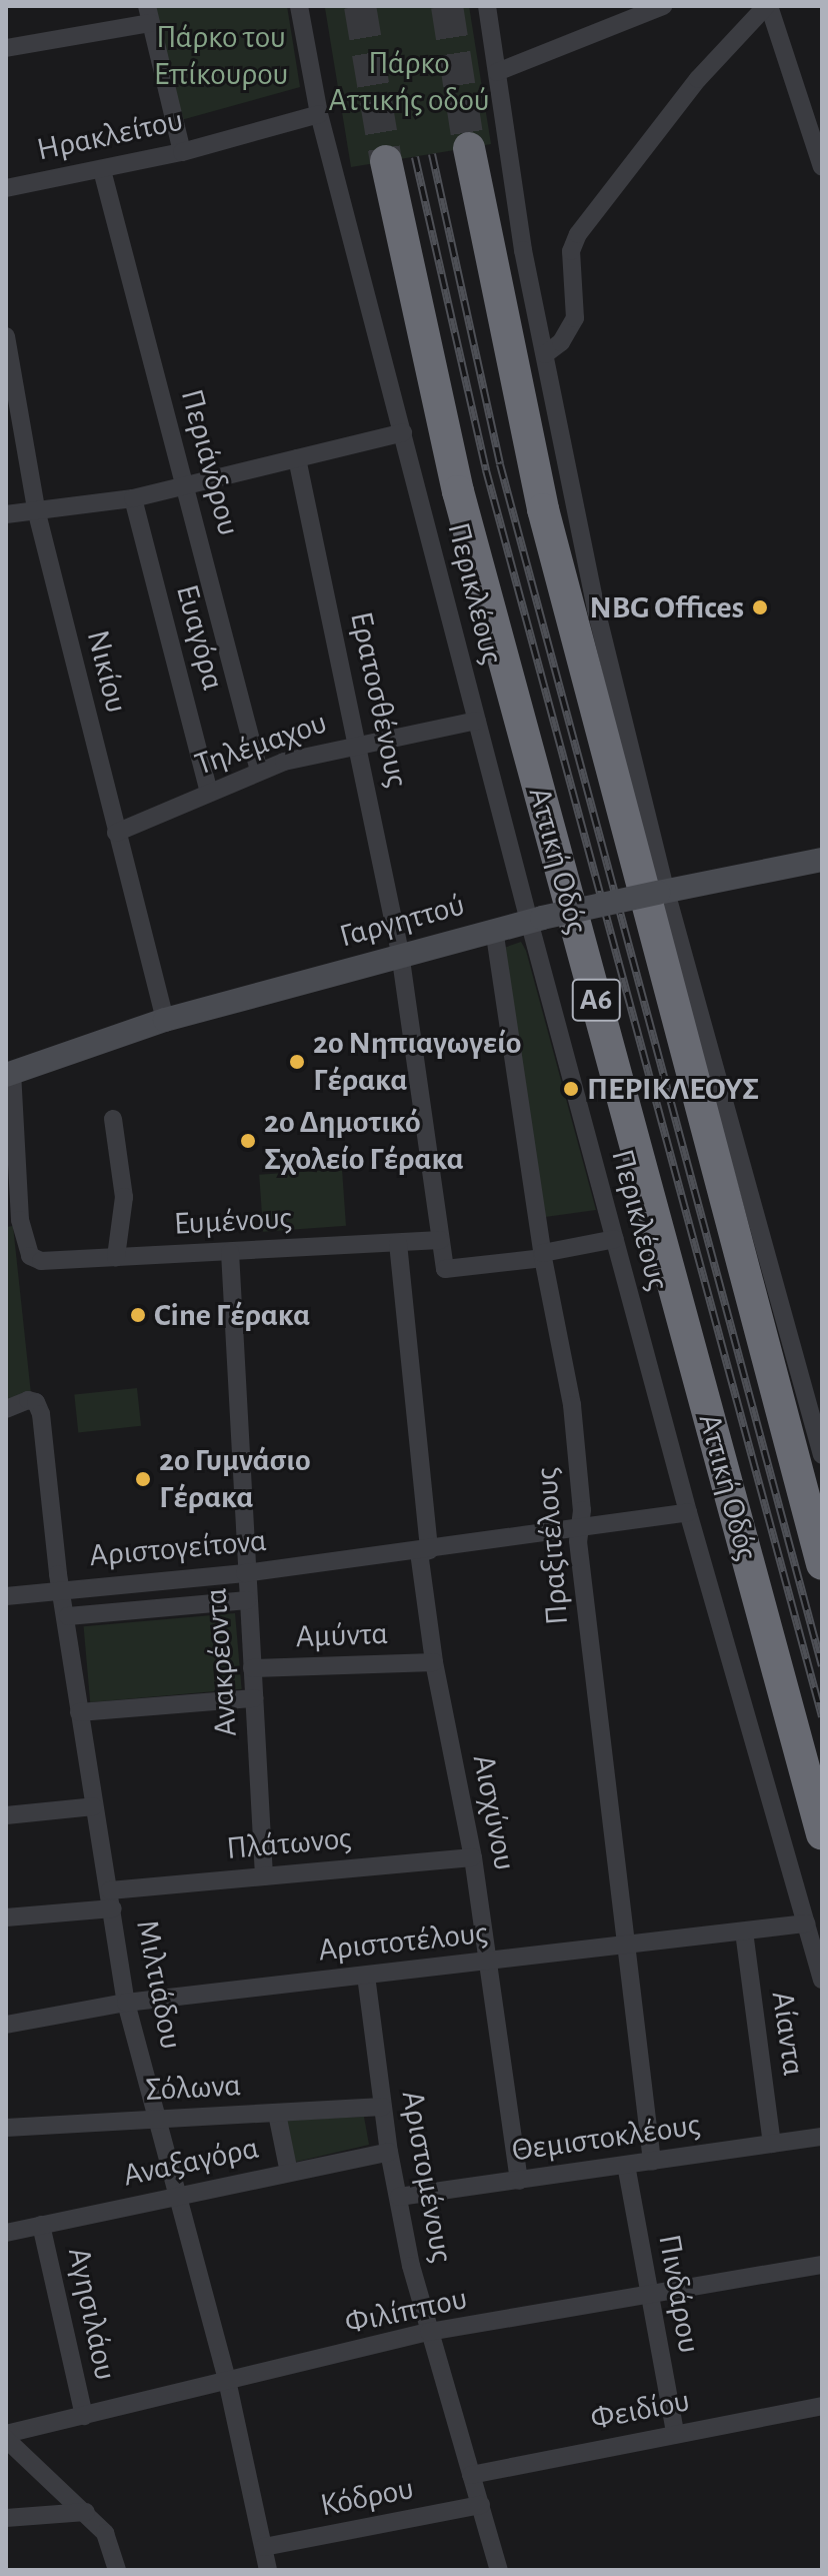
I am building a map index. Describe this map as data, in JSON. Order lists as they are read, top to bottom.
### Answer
{
  "streets": {
    "highway": ["Αττική Οδός", "Α6"],
    "street": [
      "Ηρακλείτου",
      "Περιάνδρου",
      "Περικλέους",
      "Ευαγόρα",
      "Νικίου",
      "Ερατοσθένους",
      "Τηλέμαχου",
      "Γαργηττού",
      "Ευμένους",
      "Πραξιτέλους",
      "Αριστογείτονα",
      "Αμύντα",
      "Ανακρέοντα",
      "Αισχύνου",
      "Πλάτωνος",
      "Αριστοτέλους",
      "Μιλτιάδου",
      "Αίαντα",
      "Σόλωνα",
      "Θεμιστοκλέους",
      "Αναξαγόρα",
      "Αριστομένους",
      "Πινδάρου",
      "Φιλίππου",
      "Αγησιλάου",
      "Φειδίου",
      "Κόδρου"
    ]
  },
  "crossings": [
    ["Ηρακλείτου", "Περιάνδρου"],
    ["Ηρακλείτου", "Περικλέους"],
    ["Περιάνδρου", "Τηλέμαχου"],
    ["Περικλέους", "Τηλέμαχου"],
    ["Περικλέους", "Γαργηττού"],
    ["Περικλέους", "Αριστογείτονα"],
    ["Περικλέους", "Αριστοτέλους"],
    ["Ευαγόρα", "Τηλέμαχου"],
    ["Νικίου", "Τηλέμαχου"],
    ["Νικίου", "Γαργηττού"],
    ["Ερατοσθένους", "Τηλέμαχου"],
    ["Ερατοσθένους", "Γαργηττού"],
    ["Ερατοσθένους", "Ευμένους"],
    ["Ερατοσθένους", "Πραξιτέλους"],
    ["Γαργηττού", "Ευμένους"],
    ["Γαργηττού", "Πραξιτέλους"],
    ["Ευμένους", "Ανακρέοντα"],
    ["Ευμένους", "Αισχύνου"],
    ["Πραξιτέλους", "Αριστογείτονα"],
    ["Πραξιτέλους", "Αριστοτέλους"],
    ["Πραξιτέλους", "Θεμιστοκλέους"],
    ["Αριστογείτονα", "Ανακρέοντα"],
    ["Αριστογείτονα", "Αισχύνου"],
    ["Αριστογείτονα", "Μιλτιάδου"],
    ["Αμύντα", "Ανακρέοντα"],
    ["Αμύντα", "Αισχύνου"],
    ["Ανακρέοντα", "Πλάτωνος"],
    ["Αισχύνου", "Πλάτωνος"],
    ["Αισχύνου", "Αριστοτέλους"],
    ["Αισχύνου", "Θεμιστοκλέους"],
    ["Πλάτωνος", "Μιλτιάδου"],
    ["Αριστοτέλους", "Μιλτιάδου"],
    ["Αριστοτέλους", "Αίαντα"],
    ["Αριστοτέλους", "Αριστομένους"],
    ["Μιλτιάδου", "Σόλωνα"],
    ["Μιλτιάδου", "Αναξαγόρα"],
    ["Μιλτιάδου", "Φιλίππου"],
    ["Μιλτιάδου", "Κόδρου"],
    ["Αίαντα", "Θεμιστοκλέους"],
    ["Σόλωνα", "Αριστομένους"],
    ["Θεμιστοκλέους", "Αριστομένους"],
    ["Θεμιστοκλέους", "Πινδάρου"],
    ["Αναξαγόρα", "Αριστομένους"],
    ["Αναξαγόρα", "Αγησιλάου"],
    ["Αριστομένους", "Φιλίππου"],
    ["Αριστομένους", "Φειδίου"],
    ["Αριστομένους", "Κόδρου"],
    ["Πινδάρου", "Φιλίππου"],
    ["Πινδάρου", "Φειδίου"],
    ["Φιλίππου", "Αγησιλάου"]
  ],
  "parks": ["Πάρκο του Επίκουρου", "Πάρκο Αττικής οδού"],
  "places": [
    "NBG Offices",
    "2ο Νηπιαγωγείο Γέρακα",
    "ΠΕΡΙΚΛΕΟΥΣ",
    "2ο Δημοτικό Σχολείο Γέρακα",
    "Cine Γέρακα",
    "2ο Γυμνάσιο Γέρακα"
  ]
}
